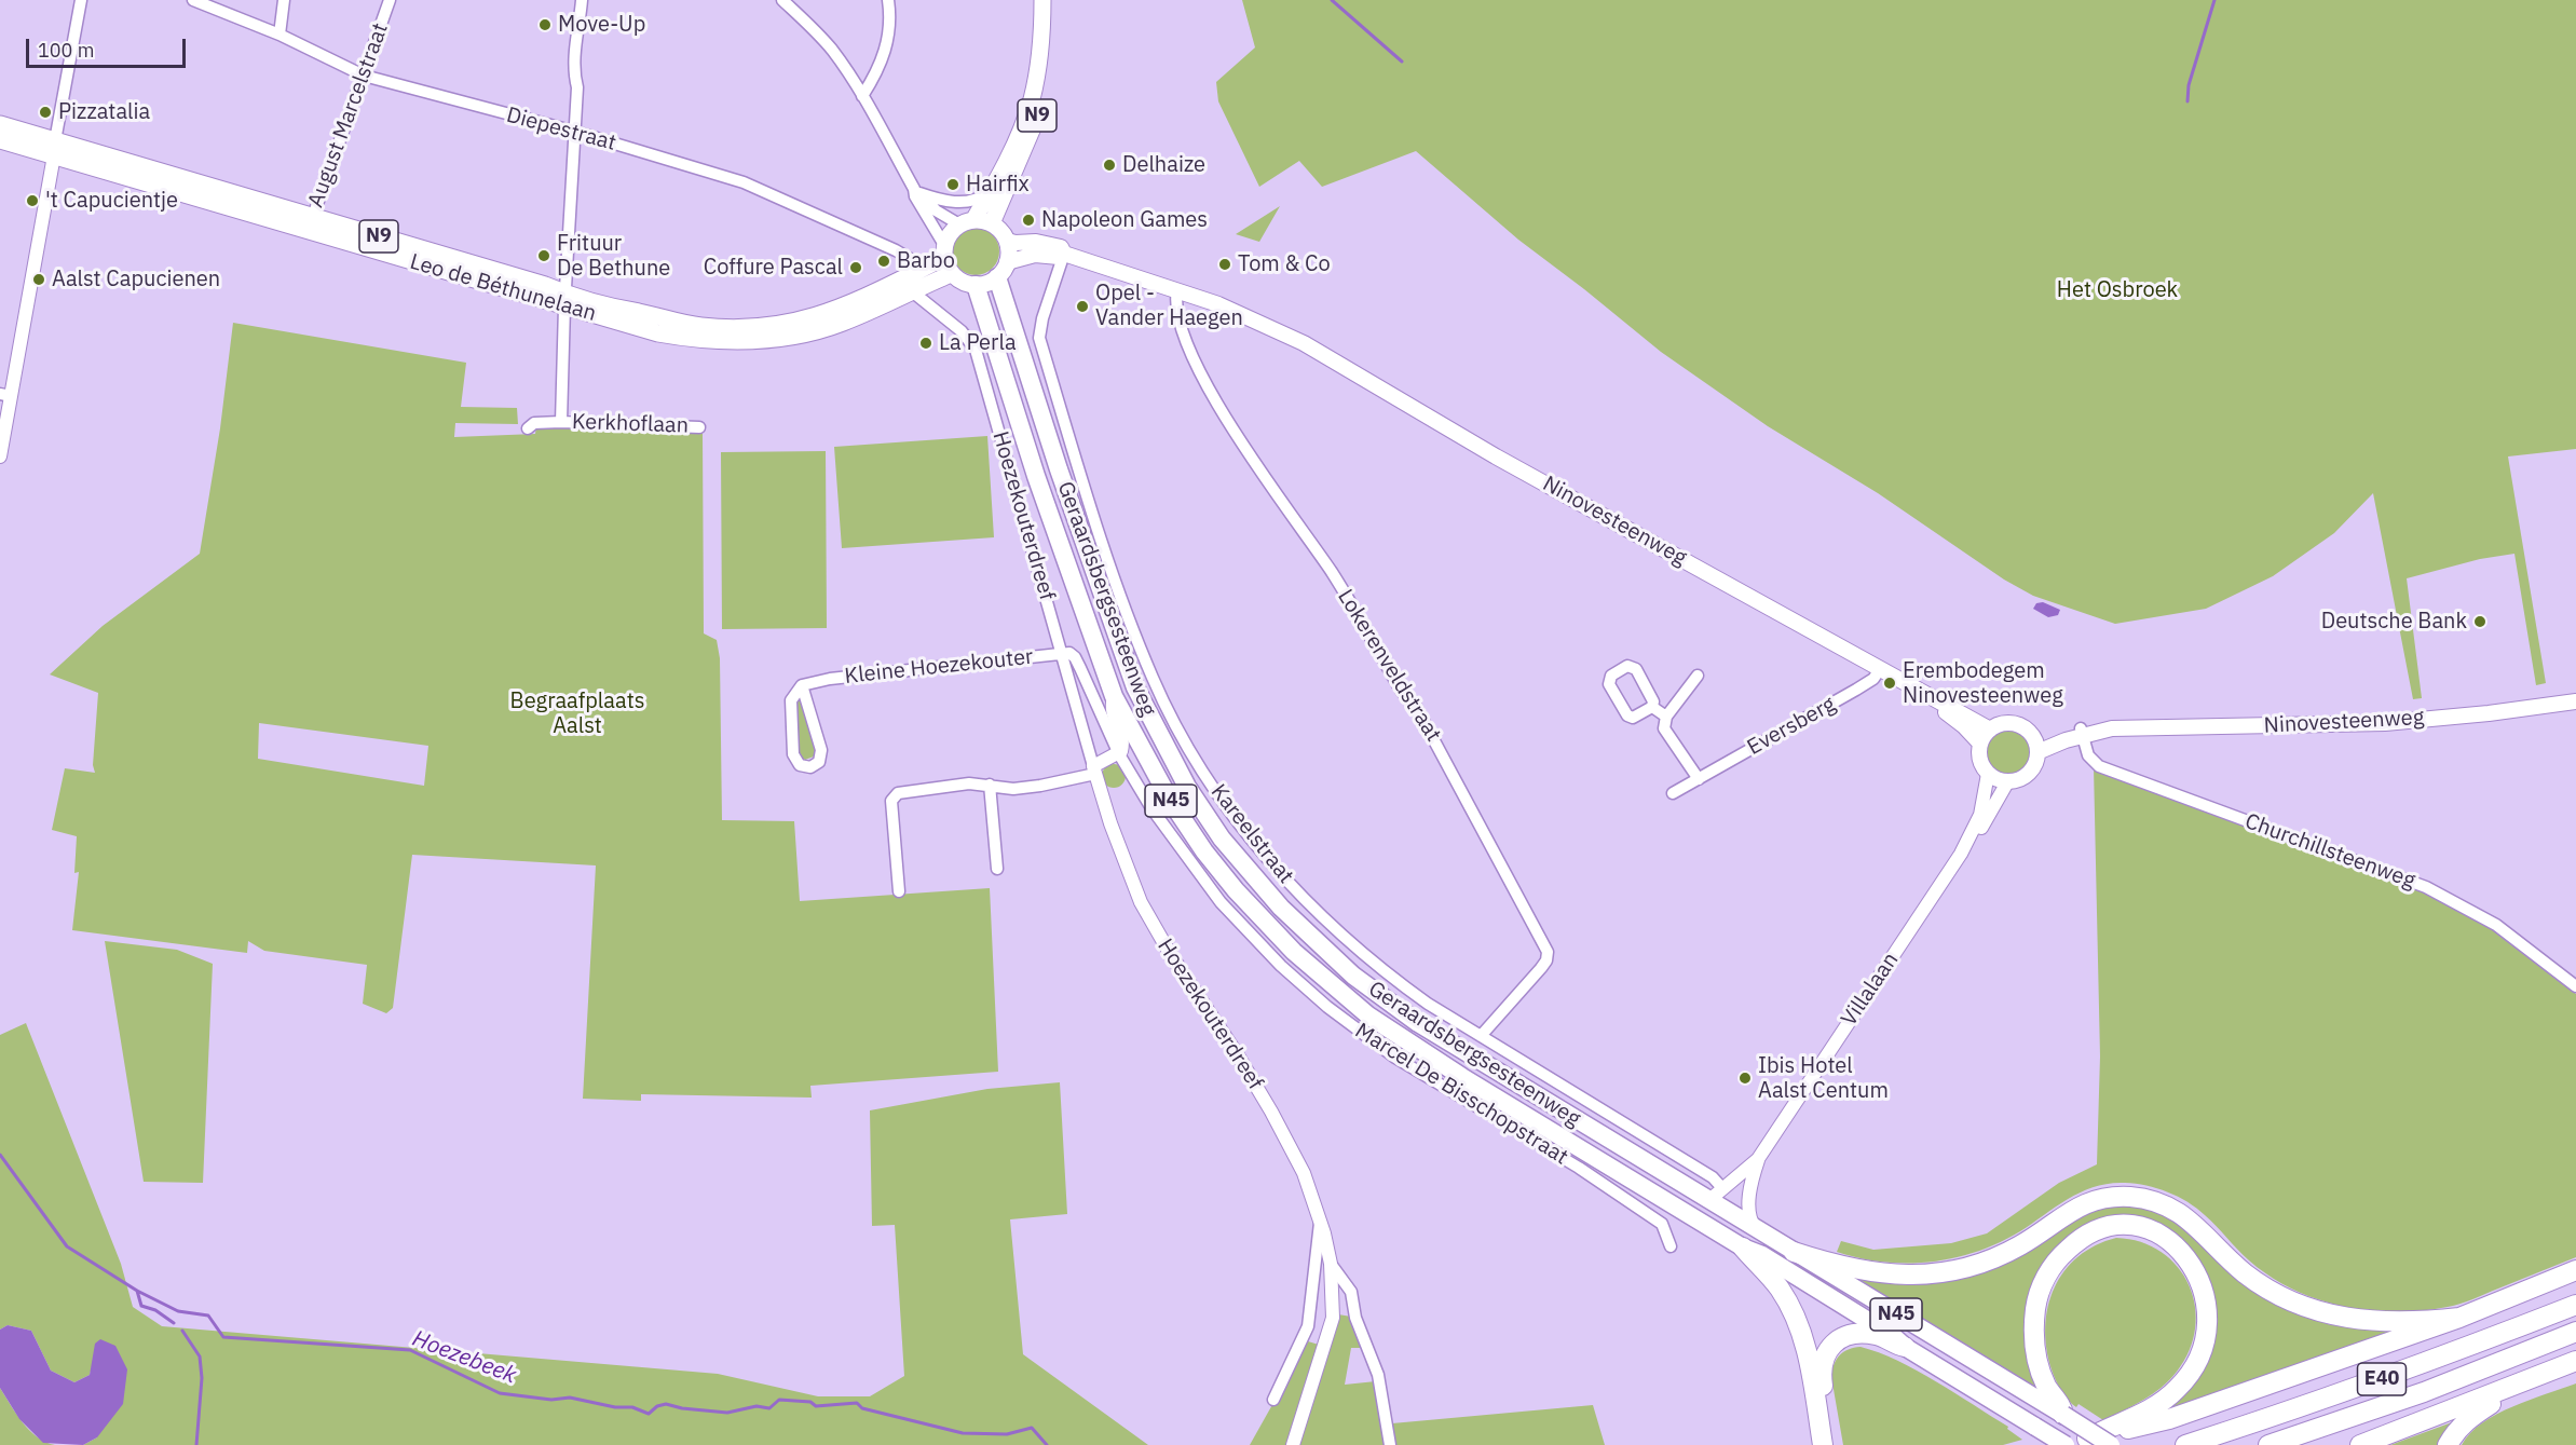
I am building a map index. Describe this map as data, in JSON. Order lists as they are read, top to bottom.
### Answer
{
  "streets": {
    "highway": ["Geraardsbergsesteenweg", "N45", "E40"],
    "main road": ["N9", "Leo de Béthunelaan", "Ninovesteenweg"],
    "street": [
      "August Marcelstraat",
      "Diepestraat",
      "Kerkhoflaan",
      "Hoezekouterdreef",
      "Lokerenveldstraat",
      "Kleine Hoezekouter",
      "Eversberg",
      "Kareelstraat",
      "Churchillsteenweg",
      "Villalaan",
      "Marcel De Bisschopstraat"
    ]
  },
  "crossings": [
    ["August Marcelstraat", "Diepestraat"],
    ["August Marcelstraat", "Leo de Béthunelaan"],
    ["N9", "Leo de Béthunelaan"],
    ["N9", "Ninovesteenweg"],
    ["N9", "Geraardsbergsesteenweg"],
    ["Diepestraat", "Leo de Béthunelaan"],
    ["Diepestraat", "Kerkhoflaan"],
    ["Leo de Béthunelaan", "Kerkhoflaan"],
    ["Leo de Béthunelaan", "Hoezekouterdreef"],
    ["Leo de Béthunelaan", "Ninovesteenweg"],
    ["Leo de Béthunelaan", "Geraardsbergsesteenweg"],
    ["Hoezekouterdreef", "Kleine Hoezekouter"],
    ["Hoezekouterdreef", "Marcel De Bisschopstraat"],
    ["Ninovesteenweg", "Geraardsbergsesteenweg"],
    ["Ninovesteenweg", "Lokerenveldstraat"],
    ["Ninovesteenweg", "Eversberg"],
    ["Ninovesteenweg", "Kareelstraat"],
    ["Ninovesteenweg", "Churchillsteenweg"],
    ["Ninovesteenweg", "Villalaan"],
    ["Geraardsbergsesteenweg", "Kareelstraat"],
    ["Geraardsbergsesteenweg", "Villalaan"],
    ["Lokerenveldstraat", "Kareelstraat"],
    ["Kareelstraat", "Villalaan"]
  ],
  "water": ["Hoezebeek"],
  "parks": ["Het Osbroek", "Begraafplaats Aalst"],
  "places": [
    "Move-Up",
    "Pizzatalia",
    "Delhaize",
    "Hairfix",
    "'t Capucientje",
    "Napoleon Games",
    "Frituur De Bethune",
    "Barbo",
    "Tom & Co",
    "Coffure Pascal",
    "Aalst Capucienen",
    "Opel - Vander Haegen",
    "La Perla",
    "Deutsche Bank",
    "Erembodegem Ninovesteenweg",
    "Ibis Hotel Aalst Centum"
  ],
  "scale_bar": "100 m"
}
